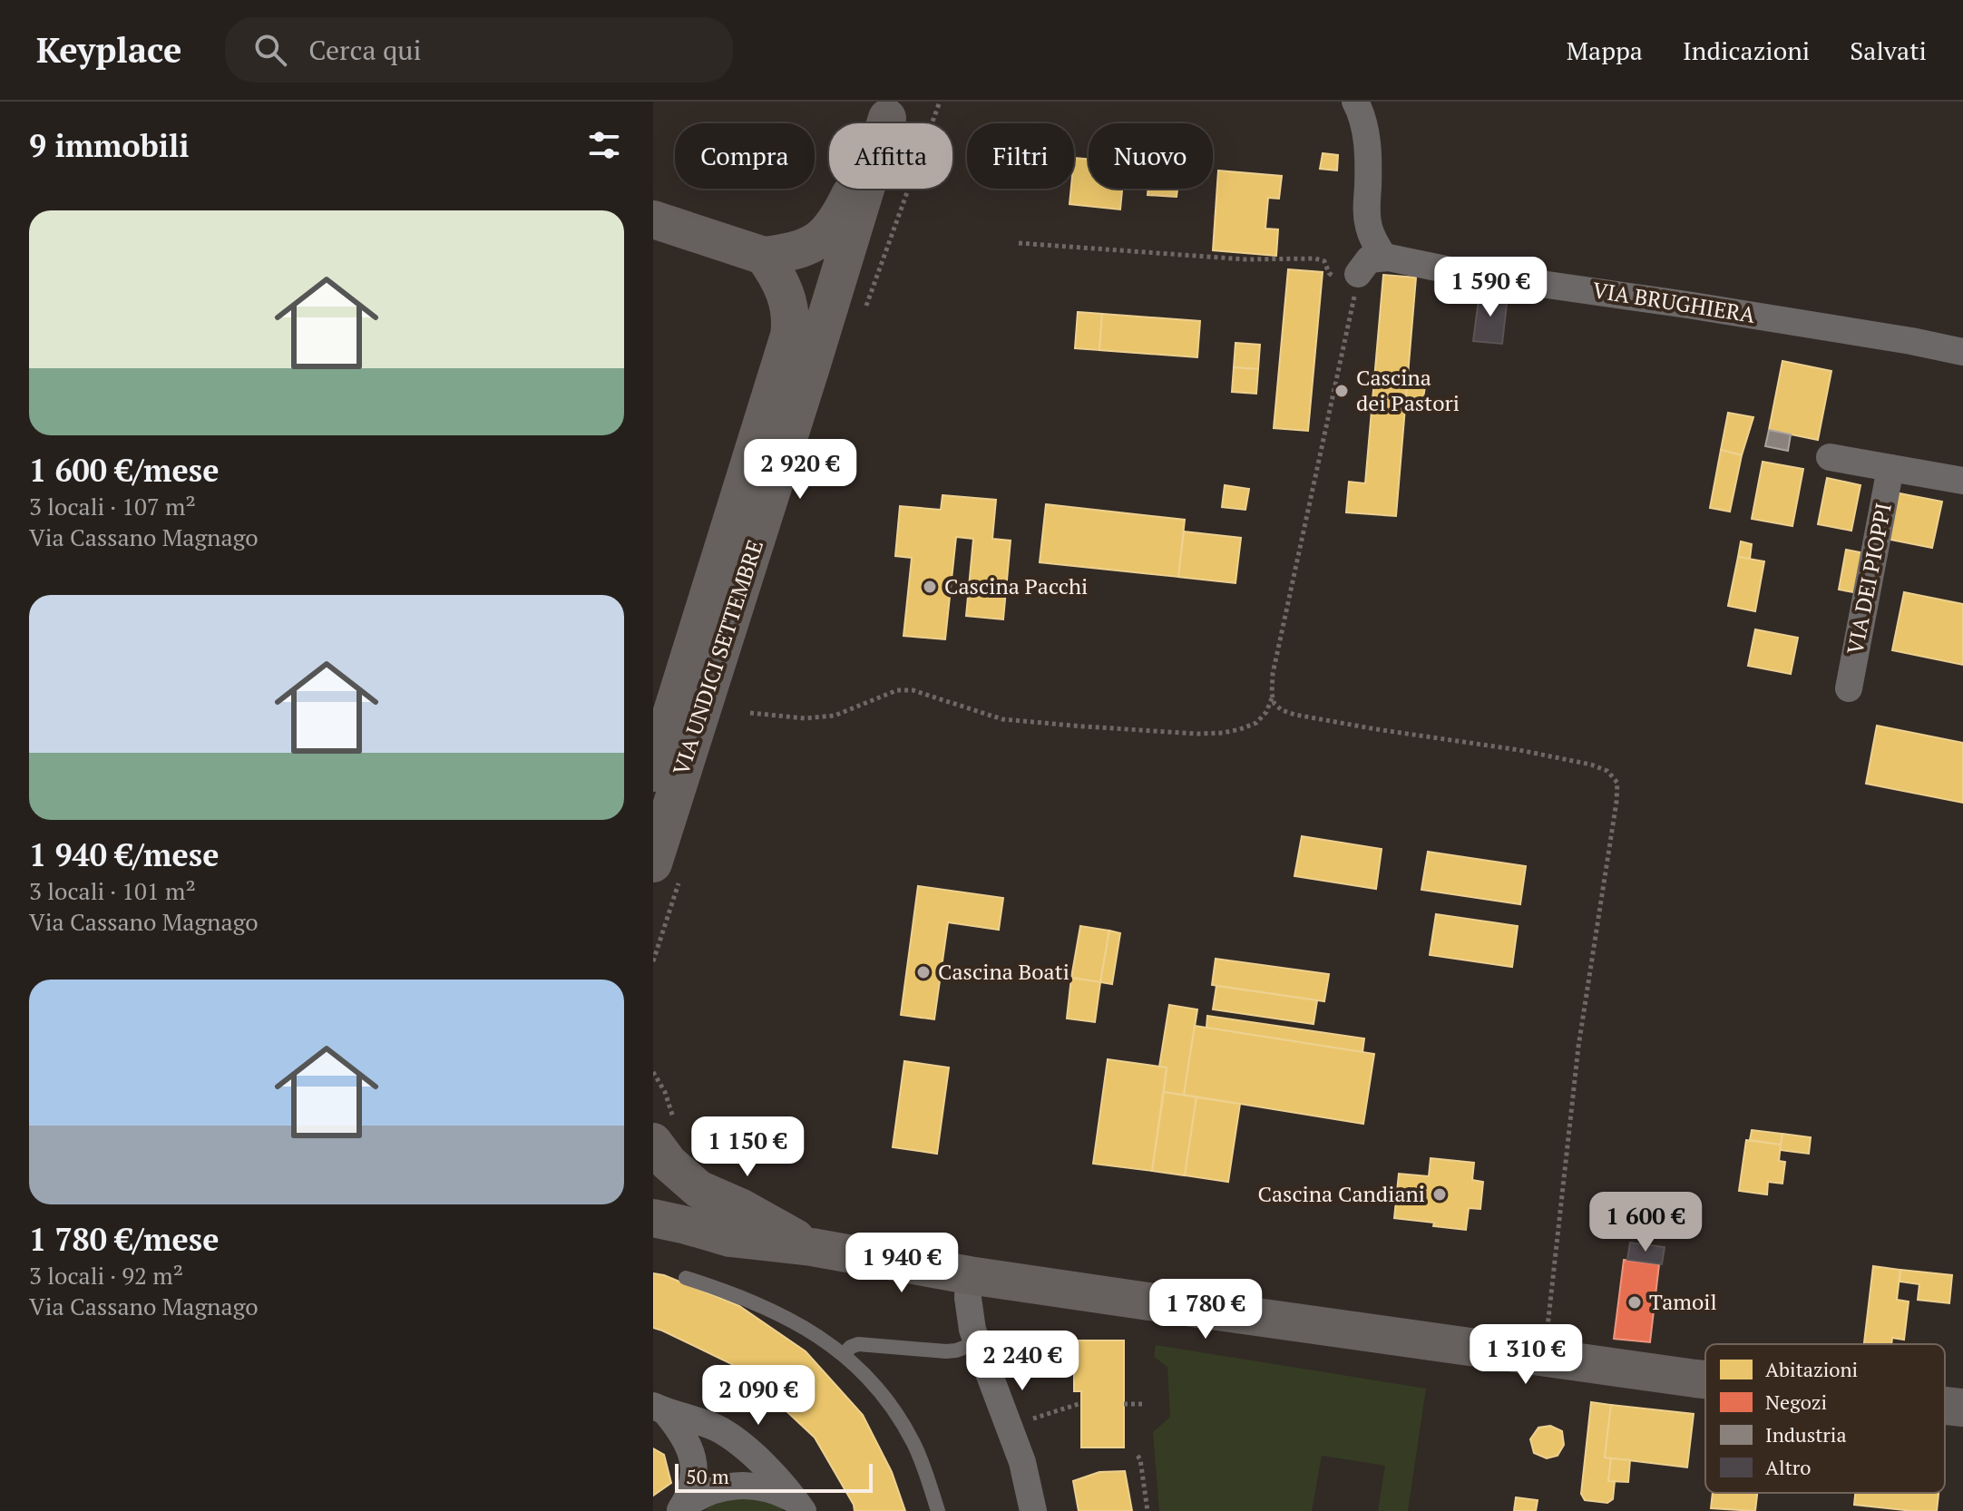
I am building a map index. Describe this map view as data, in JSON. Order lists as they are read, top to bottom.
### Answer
{
  "streets": {
    "street": ["VIA BRUGHIERA", "VIA DEI PIOPPI", "VIA UNDICI SETTEMBRE"]
  },
  "places": [
    "Cascina dei Pastori",
    "Cascina Pacchi",
    "Cascina Boati",
    "Cascina Candiani",
    "Tamoil"
  ],
  "legend": [
    "Abitazioni",
    "Negozi",
    "Industria",
    "Altro"
  ],
  "scale_bar": "50 m",
  "page": {
    "header": "Keyplace",
    "search": "Cerca qui",
    "nav": ["Mappa", "Indicazioni", "Salvati"],
    "heading": "9 immobili",
    "chip": [
      "Compra",
      "Affitta",
      "Filtri",
      "Nuovo"
    ],
    "list": [
      {
        "name": "1 600 €/mese",
        "note": "3 locali · 107 m² · Via Cassano Magnago"
      },
      {
        "name": "1 940 €/mese",
        "note": "3 locali · 101 m² · Via Cassano Magnago"
      },
      {
        "name": "1 780 €/mese",
        "note": "3 locali · 92 m² · Via Cassano Magnago"
      }
    ],
    "price": [
      "1 590 €",
      "2 920 €",
      "1 150 €",
      "1 600 €",
      "1 940 €",
      "1 780 €",
      "1 310 €",
      "2 240 €",
      "2 090 €"
    ],
    "scale": "50 m"
  }
}
